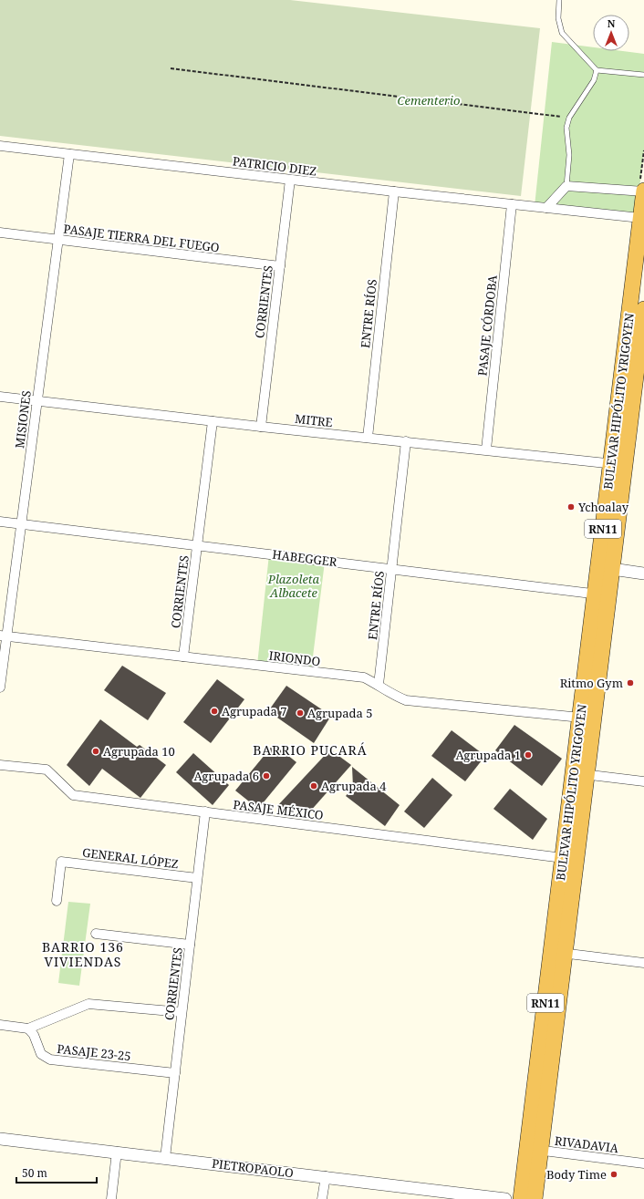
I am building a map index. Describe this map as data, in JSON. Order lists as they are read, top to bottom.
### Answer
{
  "streets": {
    "highway": ["BULEVAR HIPÓLITO YRIGOYEN", "RN11"],
    "street": [
      "PATRICIO DIEZ",
      "PASAJE TIERRA DEL FUEGO",
      "CORRIENTES",
      "ENTRE RÍOS",
      "PASAJE CÓRDOBA",
      "MISIONES",
      "MITRE",
      "HABEGGER",
      "IRIONDO",
      "PASAJE MÉXICO",
      "GENERAL LÓPEZ",
      "PASAJE 23-25",
      "RIVADAVIA",
      "PIETROPAOLO"
    ]
  },
  "crossings": [
    ["PATRICIO DIEZ", "CORRIENTES"],
    ["PATRICIO DIEZ", "ENTRE RÍOS"],
    ["PATRICIO DIEZ", "PASAJE CÓRDOBA"],
    ["PATRICIO DIEZ", "BULEVAR HIPÓLITO YRIGOYEN"],
    ["PATRICIO DIEZ", "MISIONES"],
    ["PASAJE TIERRA DEL FUEGO", "CORRIENTES"],
    ["PASAJE TIERRA DEL FUEGO", "MISIONES"],
    ["CORRIENTES", "MITRE"],
    ["CORRIENTES", "HABEGGER"],
    ["CORRIENTES", "IRIONDO"],
    ["CORRIENTES", "PASAJE MÉXICO"],
    ["CORRIENTES", "GENERAL LÓPEZ"],
    ["CORRIENTES", "PASAJE 23-25"],
    ["CORRIENTES", "PIETROPAOLO"],
    ["ENTRE RÍOS", "MITRE"],
    ["ENTRE RÍOS", "HABEGGER"],
    ["ENTRE RÍOS", "IRIONDO"],
    ["PASAJE CÓRDOBA", "MITRE"],
    ["BULEVAR HIPÓLITO YRIGOYEN", "MITRE"],
    ["BULEVAR HIPÓLITO YRIGOYEN", "HABEGGER"],
    ["BULEVAR HIPÓLITO YRIGOYEN", "IRIONDO"],
    ["BULEVAR HIPÓLITO YRIGOYEN", "PASAJE MÉXICO"],
    ["BULEVAR HIPÓLITO YRIGOYEN", "RIVADAVIA"],
    ["MISIONES", "MITRE"],
    ["MISIONES", "HABEGGER"],
    ["MISIONES", "IRIONDO"]
  ],
  "districts": ["BARRIO PUCARÁ", "BARRIO 136 VIVIENDAS"],
  "parks": ["Cementerio", "Plazoleta Albacete"],
  "places": [
    "Ychoalay",
    "Ritmo Gym",
    "Agrupada 7",
    "Agrupada 5",
    "Agrupada 10",
    "Agrupada 1",
    "Agrupada 6",
    "Agrupada 4",
    "Body Time"
  ],
  "scale_bar": "50 m",
  "north": "top"
}
